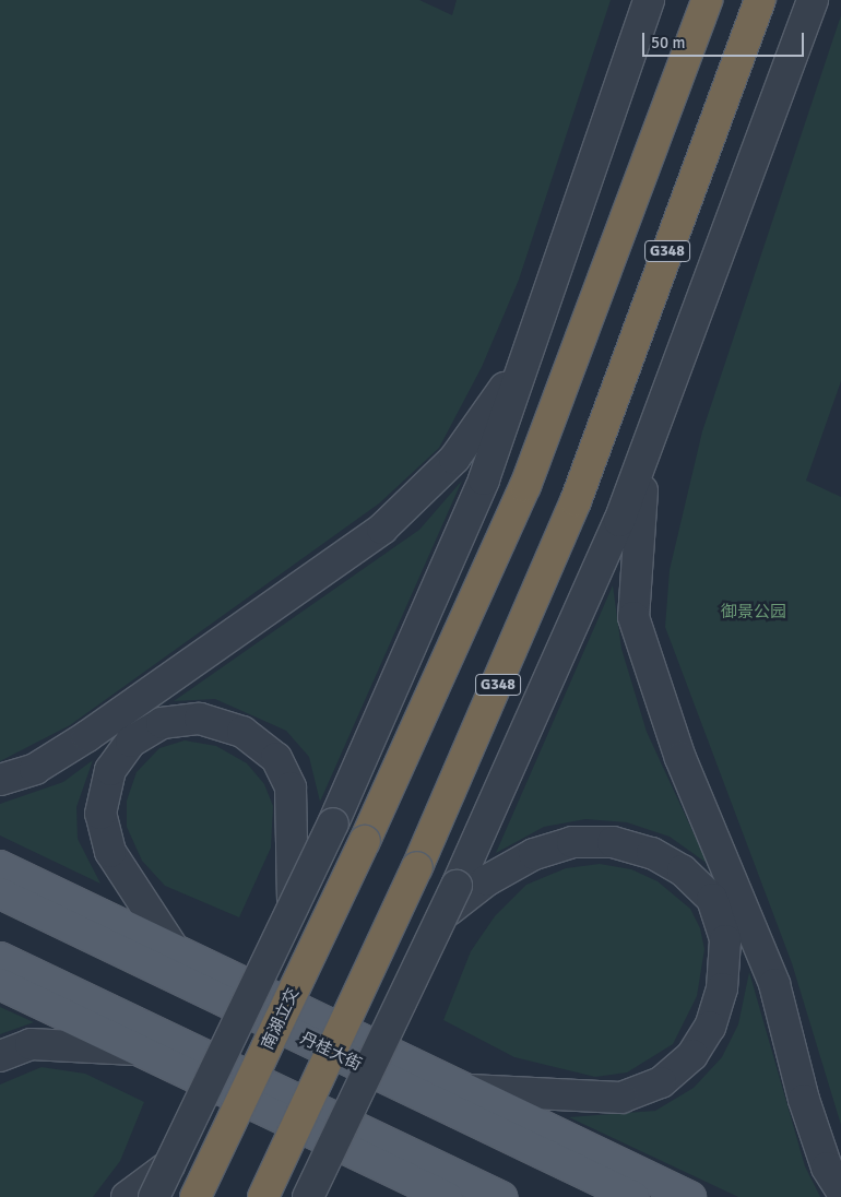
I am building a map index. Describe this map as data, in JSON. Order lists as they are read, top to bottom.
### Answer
{
  "streets": {
    "highway": ["G348", "南湖立交"],
    "main road": ["丹桂大街"]
  },
  "parks": ["御景公园"],
  "scale_bar": "50 m"
}
